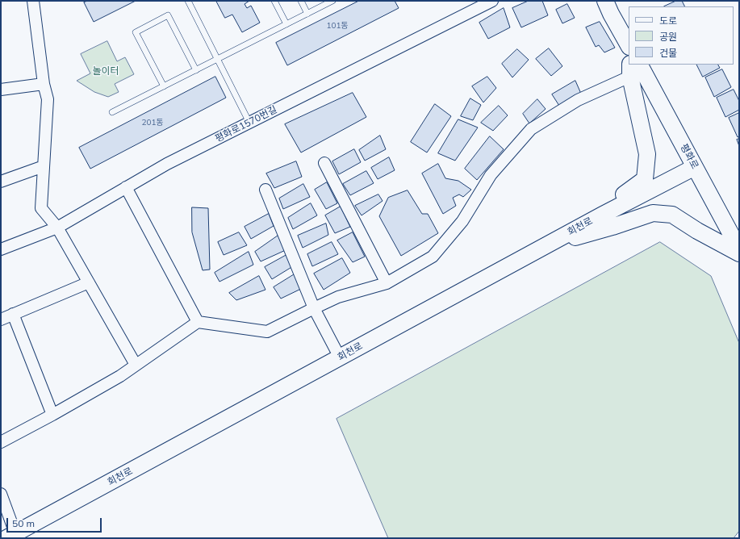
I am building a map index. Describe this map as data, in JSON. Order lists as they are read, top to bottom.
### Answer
{
  "streets": {
    "street": ["평화로1570번길", "평화로", "회천로"]
  },
  "crossings": [
    ["평화로", "회천로"]
  ],
  "parks": ["놀이터"],
  "house_numbers": ["101동", "201동"],
  "legend": ["도로", "공원", "건물"],
  "scale_bar": "50 m"
}
